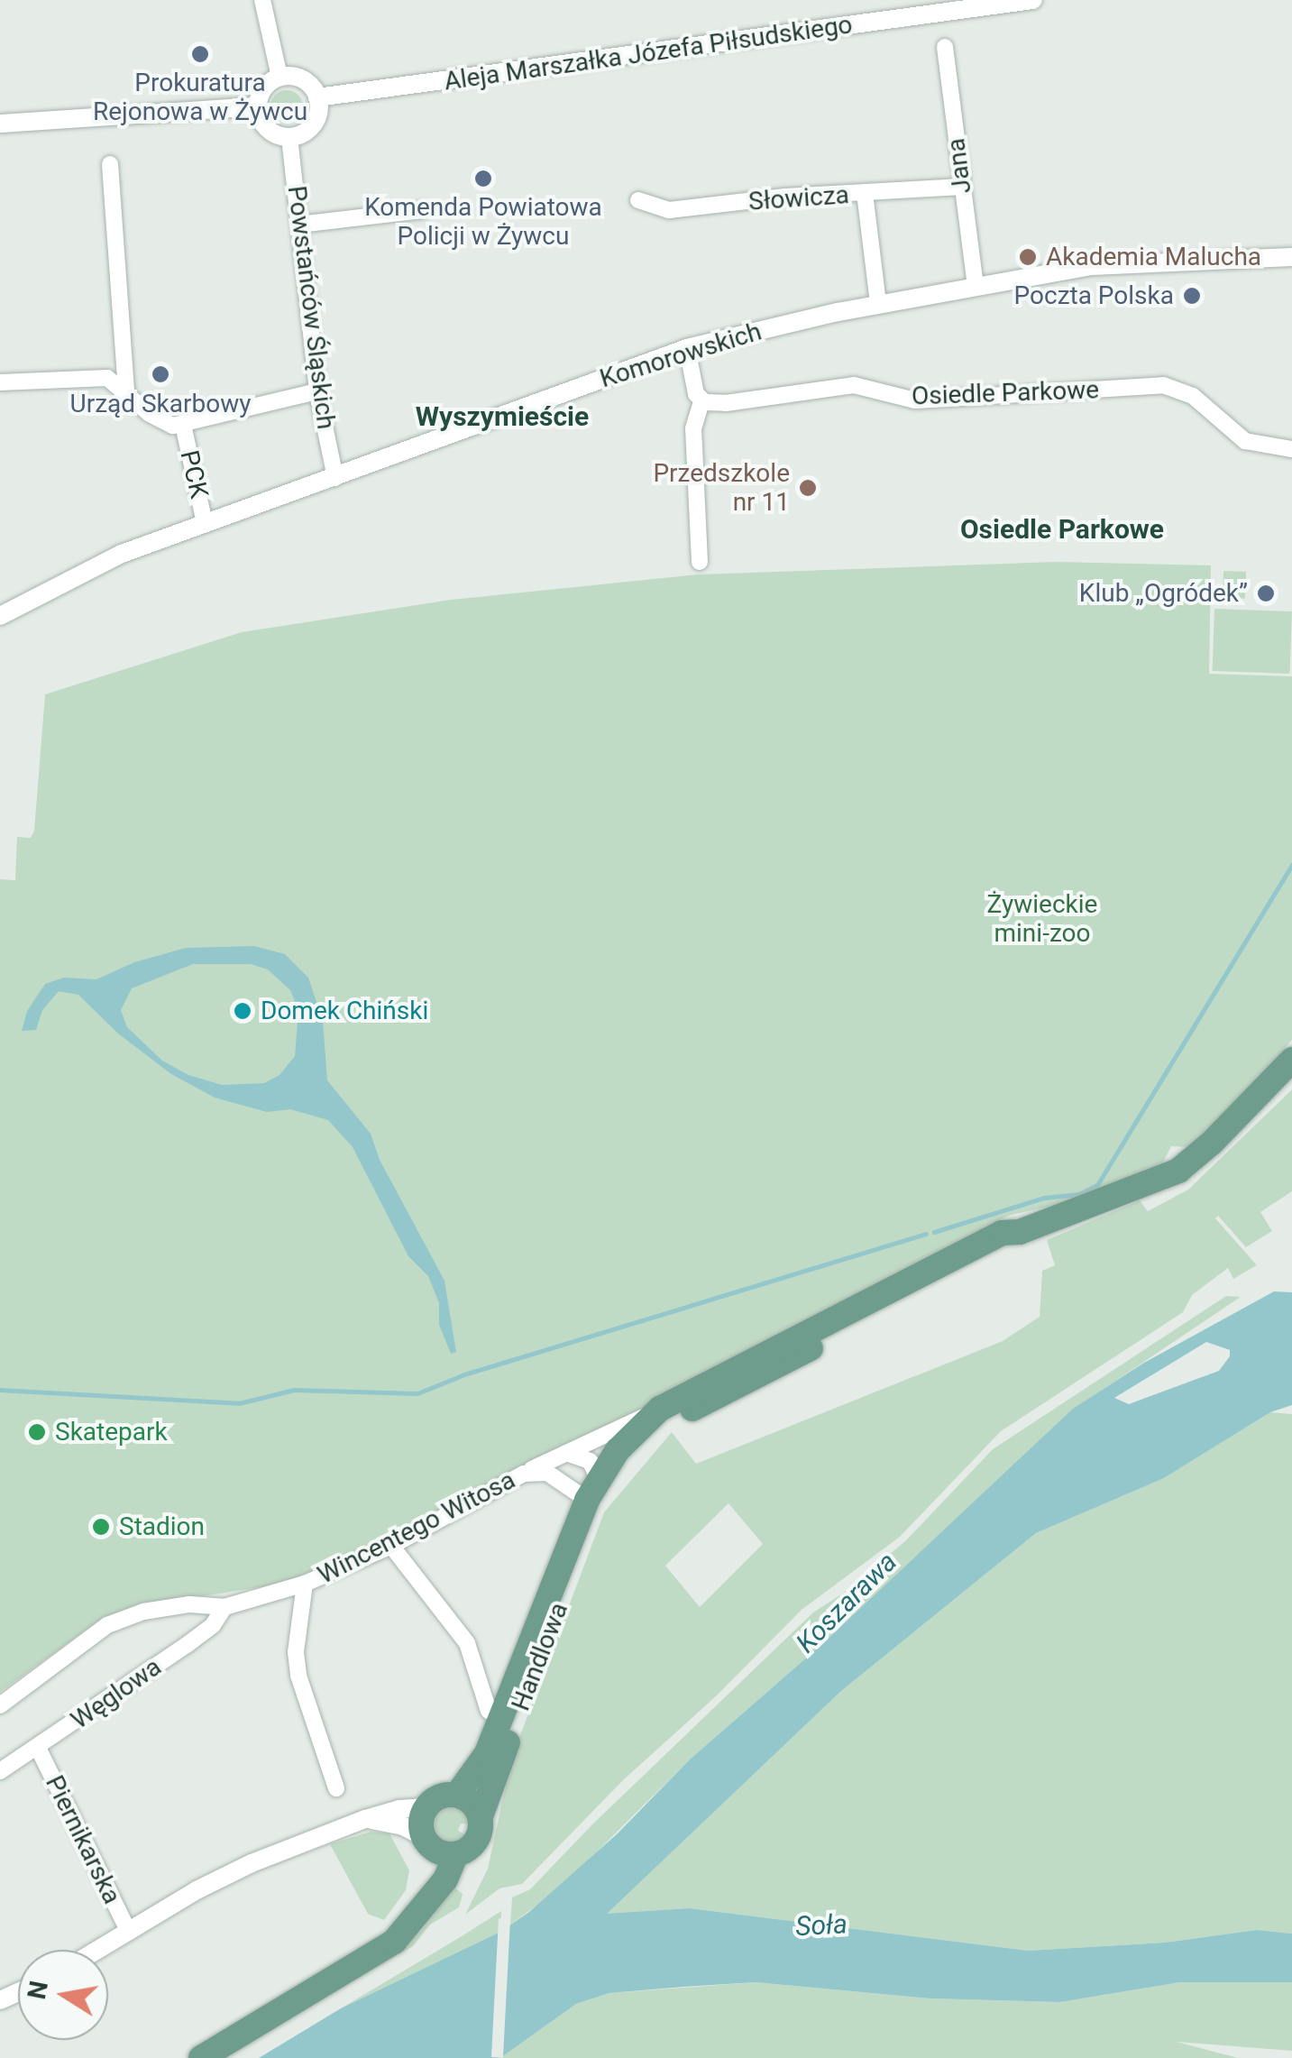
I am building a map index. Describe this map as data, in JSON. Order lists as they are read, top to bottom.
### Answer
{
  "streets": {
    "main road": ["Handlowa"],
    "street": [
      "Aleja Marszałka Józefa Piłsudskiego",
      "Jana",
      "Słowicza",
      "Powstańców Śląskich",
      "Komorowskich",
      "Osiedle Parkowe",
      "PCK",
      "Wincentego Witosa",
      "Węglowa",
      "Piernikarska"
    ]
  },
  "crossings": [
    ["Aleja Marszałka Józefa Piłsudskiego", "Powstańców Śląskich"],
    ["Jana", "Słowicza"],
    ["Jana", "Komorowskich"],
    ["Powstańców Śląskich", "Komorowskich"],
    ["Komorowskich", "PCK"],
    ["Wincentego Witosa", "Handlowa"],
    ["Wincentego Witosa", "Węglowa"],
    ["Węglowa", "Piernikarska"]
  ],
  "districts": ["Wyszymieście", "Osiedle Parkowe"],
  "water": ["Koszarawa", "Soła"],
  "parks": ["Żywieckie mini-zoo"],
  "places": [
    "Prokuratura Rejonowa w Żywcu",
    "Komenda Powiatowa Policji w Żywcu",
    "Akademia Malucha",
    "Poczta Polska",
    "Urząd Skarbowy",
    "Przedszkole nr 11",
    "Klub „Ogródek”",
    "Domek Chiński",
    "Skatepark",
    "Stadion"
  ],
  "north": "left"
}
